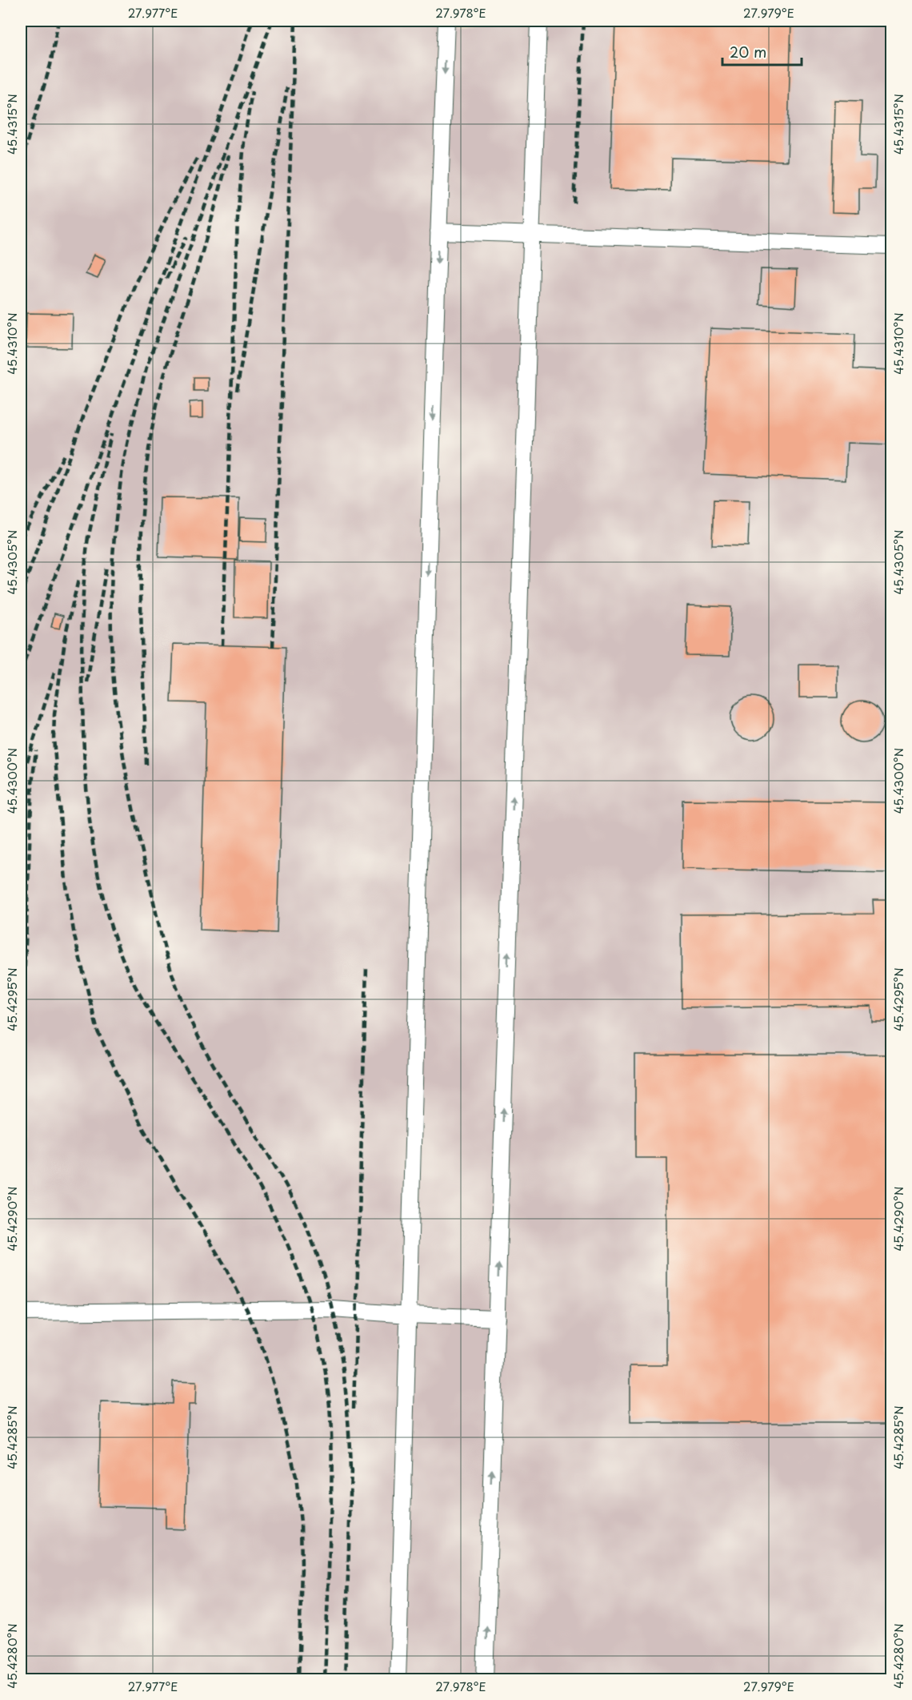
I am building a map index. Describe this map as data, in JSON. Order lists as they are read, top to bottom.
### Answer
{
  "scale_bar": "20 m",
  "coordinates": [
    "27.977°E",
    "27.978°E",
    "27.979°E",
    "45.4315°N",
    "45.4310°N",
    "45.4305°N",
    "45.4300°N",
    "45.4295°N",
    "45.4290°N",
    "45.4285°N",
    "45.4280°N"
  ]
}
